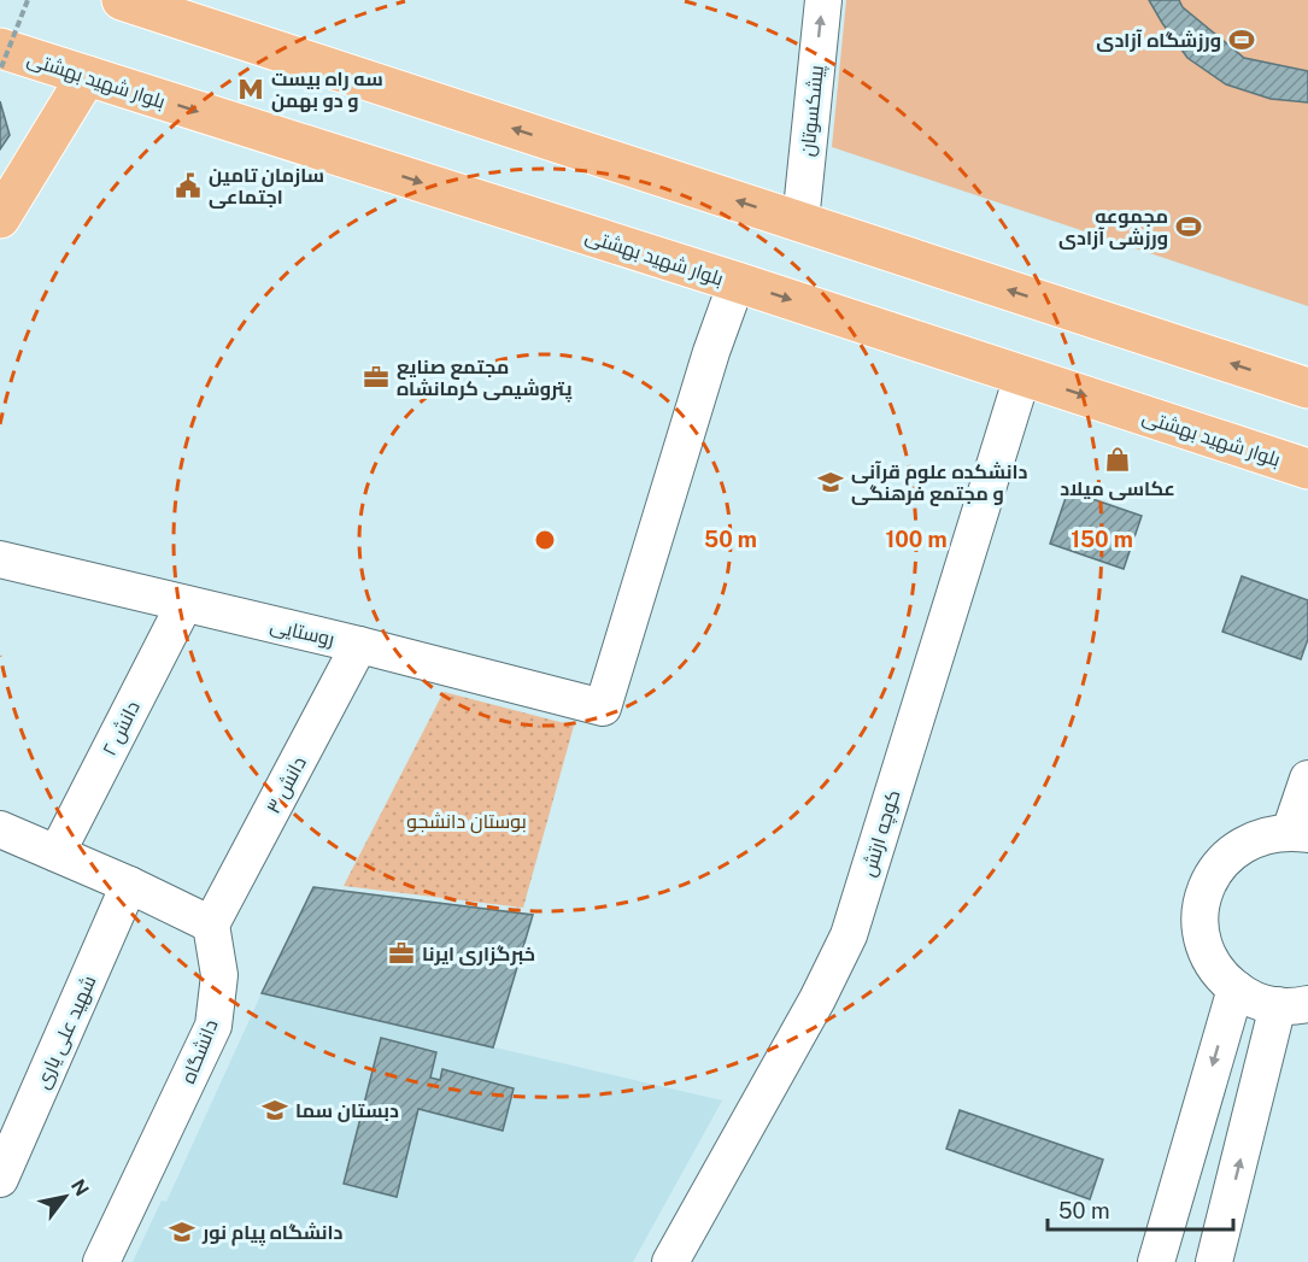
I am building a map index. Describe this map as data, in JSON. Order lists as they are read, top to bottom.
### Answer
{
  "streets": {
    "main road": ["بلوار شهید بهشتی"],
    "street": [
      "پیشکسوتان",
      "روستایی",
      "دانش ۲",
      "دانش ۳",
      "کوچه ارتش",
      "شهید علی یاری",
      "دانشگاه"
    ]
  },
  "crossings": [
    ["بلوار شهید بهشتی", "روستایی"],
    ["بلوار شهید بهشتی", "کوچه ارتش"],
    ["روستایی", "دانش ۲"],
    ["روستایی", "دانش ۳"],
    ["دانش ۳", "دانشگاه"]
  ],
  "one_way": ["پیشکسوتان"],
  "parks": ["بوستان دانشجو"],
  "places": {
    "sports": ["ورزشگاه آزادی", "مجموعه ورزشی آزادی"],
    "metro station": ["سه راه بیست و دو بهمن"],
    "public building": ["سازمان تامین اجتماعی"],
    "office": ["مجتمع صنایع پتروشیمی کرمانشاه", "خبرگزاری ایرنا"],
    "shop": ["عکاسی میلاد"],
    "school or university": ["دانشکده علوم قرآنی و مجتمع فرهنگی", "دبستان سما", "دانشگاه پیام نور"]
  },
  "scale_bar": "50 m",
  "north": "top right",
  "rings": ["50 m", "100 m", "150 m"]
}
